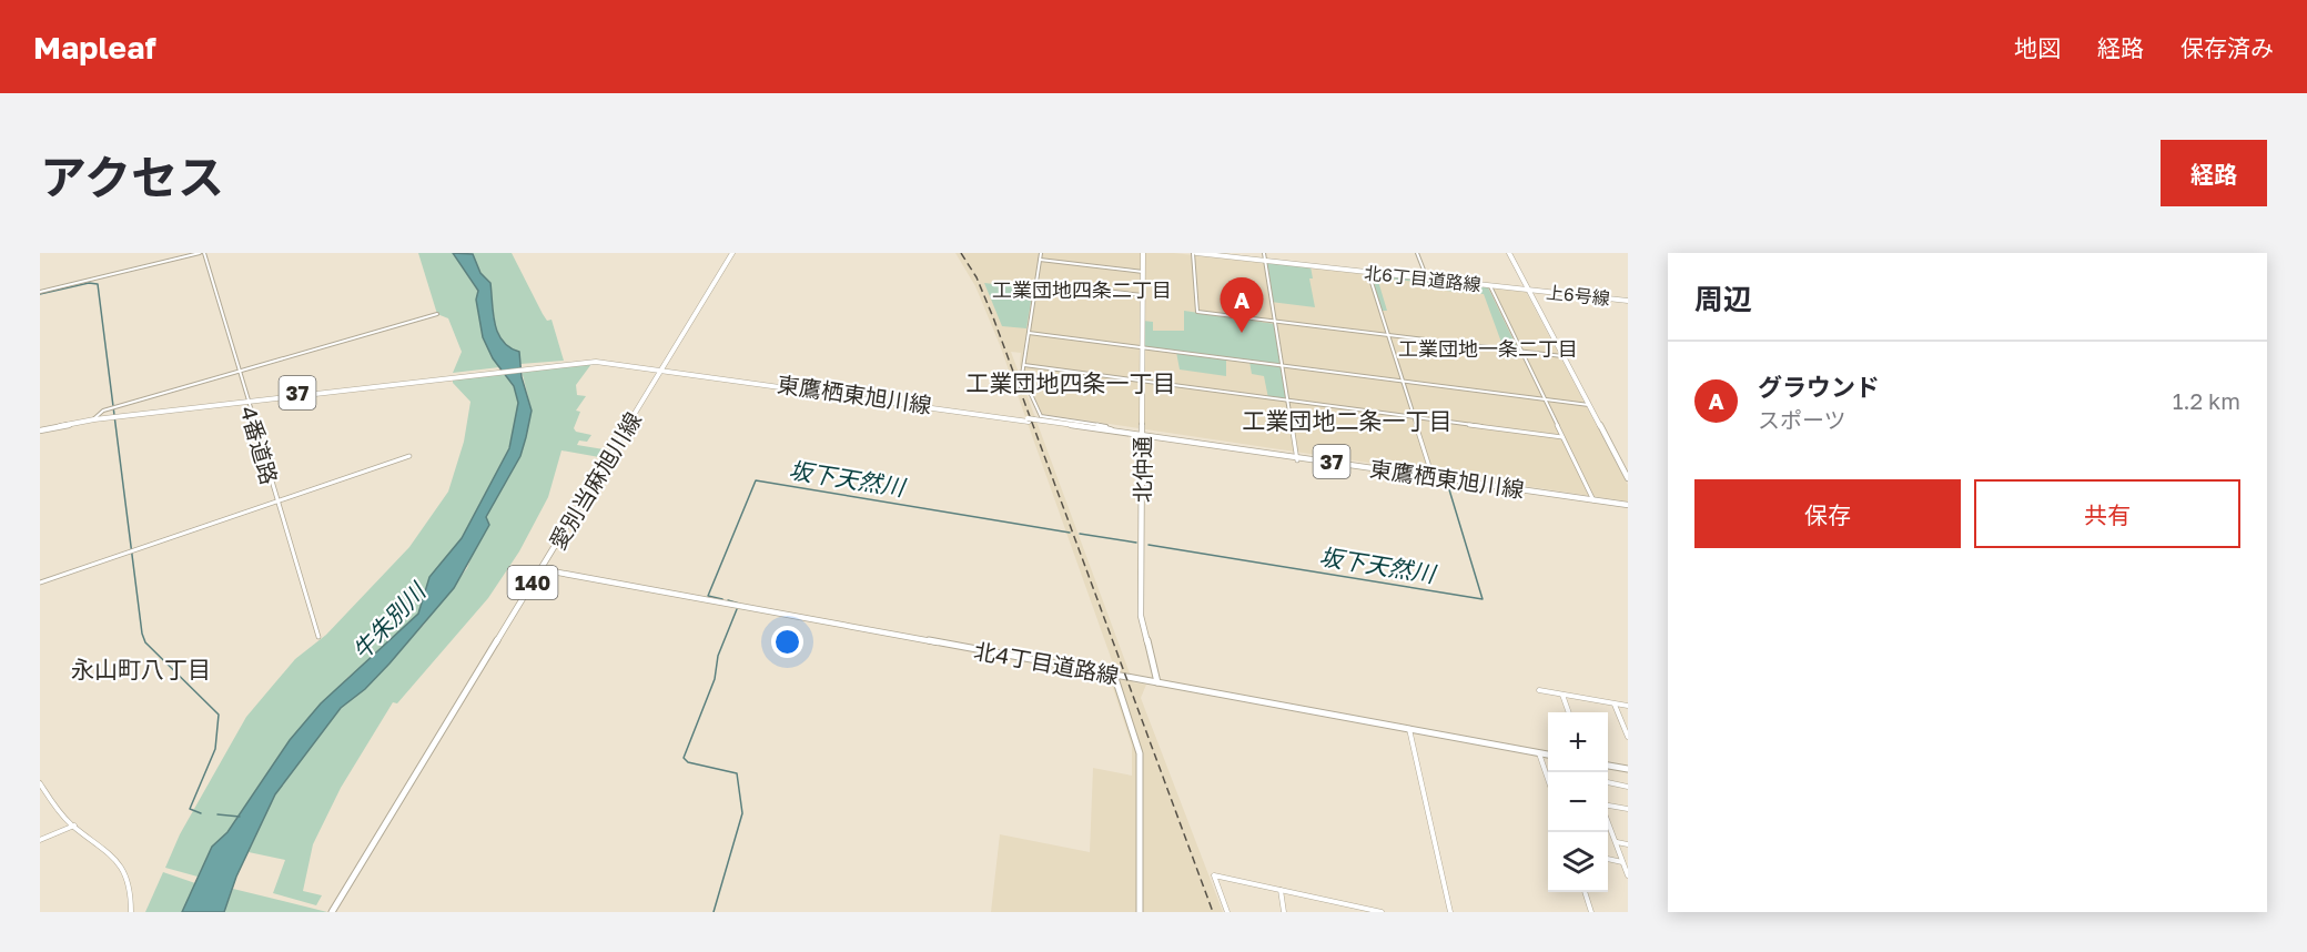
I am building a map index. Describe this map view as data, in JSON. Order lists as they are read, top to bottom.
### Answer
{
  "streets": {
    "main road": [
      "北6丁目道路線",
      "上6号線",
      "37",
      "東鷹栖東旭川線",
      "北仲通",
      "愛別当麻旭川線",
      "140",
      "北4丁目道路線"
    ],
    "street": ["4番道路"]
  },
  "crossings": [
    ["北6丁目道路線", "上6号線"],
    ["37", "東鷹栖東旭川線"],
    ["東鷹栖東旭川線", "4番道路"],
    ["東鷹栖東旭川線", "北仲通"],
    ["東鷹栖東旭川線", "愛別当麻旭川線"],
    ["北仲通", "北4丁目道路線"],
    ["愛別当麻旭川線", "北4丁目道路線"]
  ],
  "districts": [
    "工業団地四条二丁目",
    "工業団地一条二丁目",
    "工業団地四条一丁目",
    "工業団地二条一丁目",
    "永山町八丁目"
  ],
  "water": ["坂下天然川", "牛朱別川"],
  "page": {
    "header": "Mapleaf",
    "nav": ["地図", "経路", "保存済み"],
    "title": "アクセス",
    "buttons": [
      "経路",
      ["保存", "共有"]
    ],
    "heading": "周辺",
    "pins": "A",
    "list": [
      {
        "mark": "A",
        "name": "グラウンド",
        "note": "スポーツ",
        "value": "1.2 km"
      }
    ],
    "map_buttons": ["+", "−"]
  }
}
